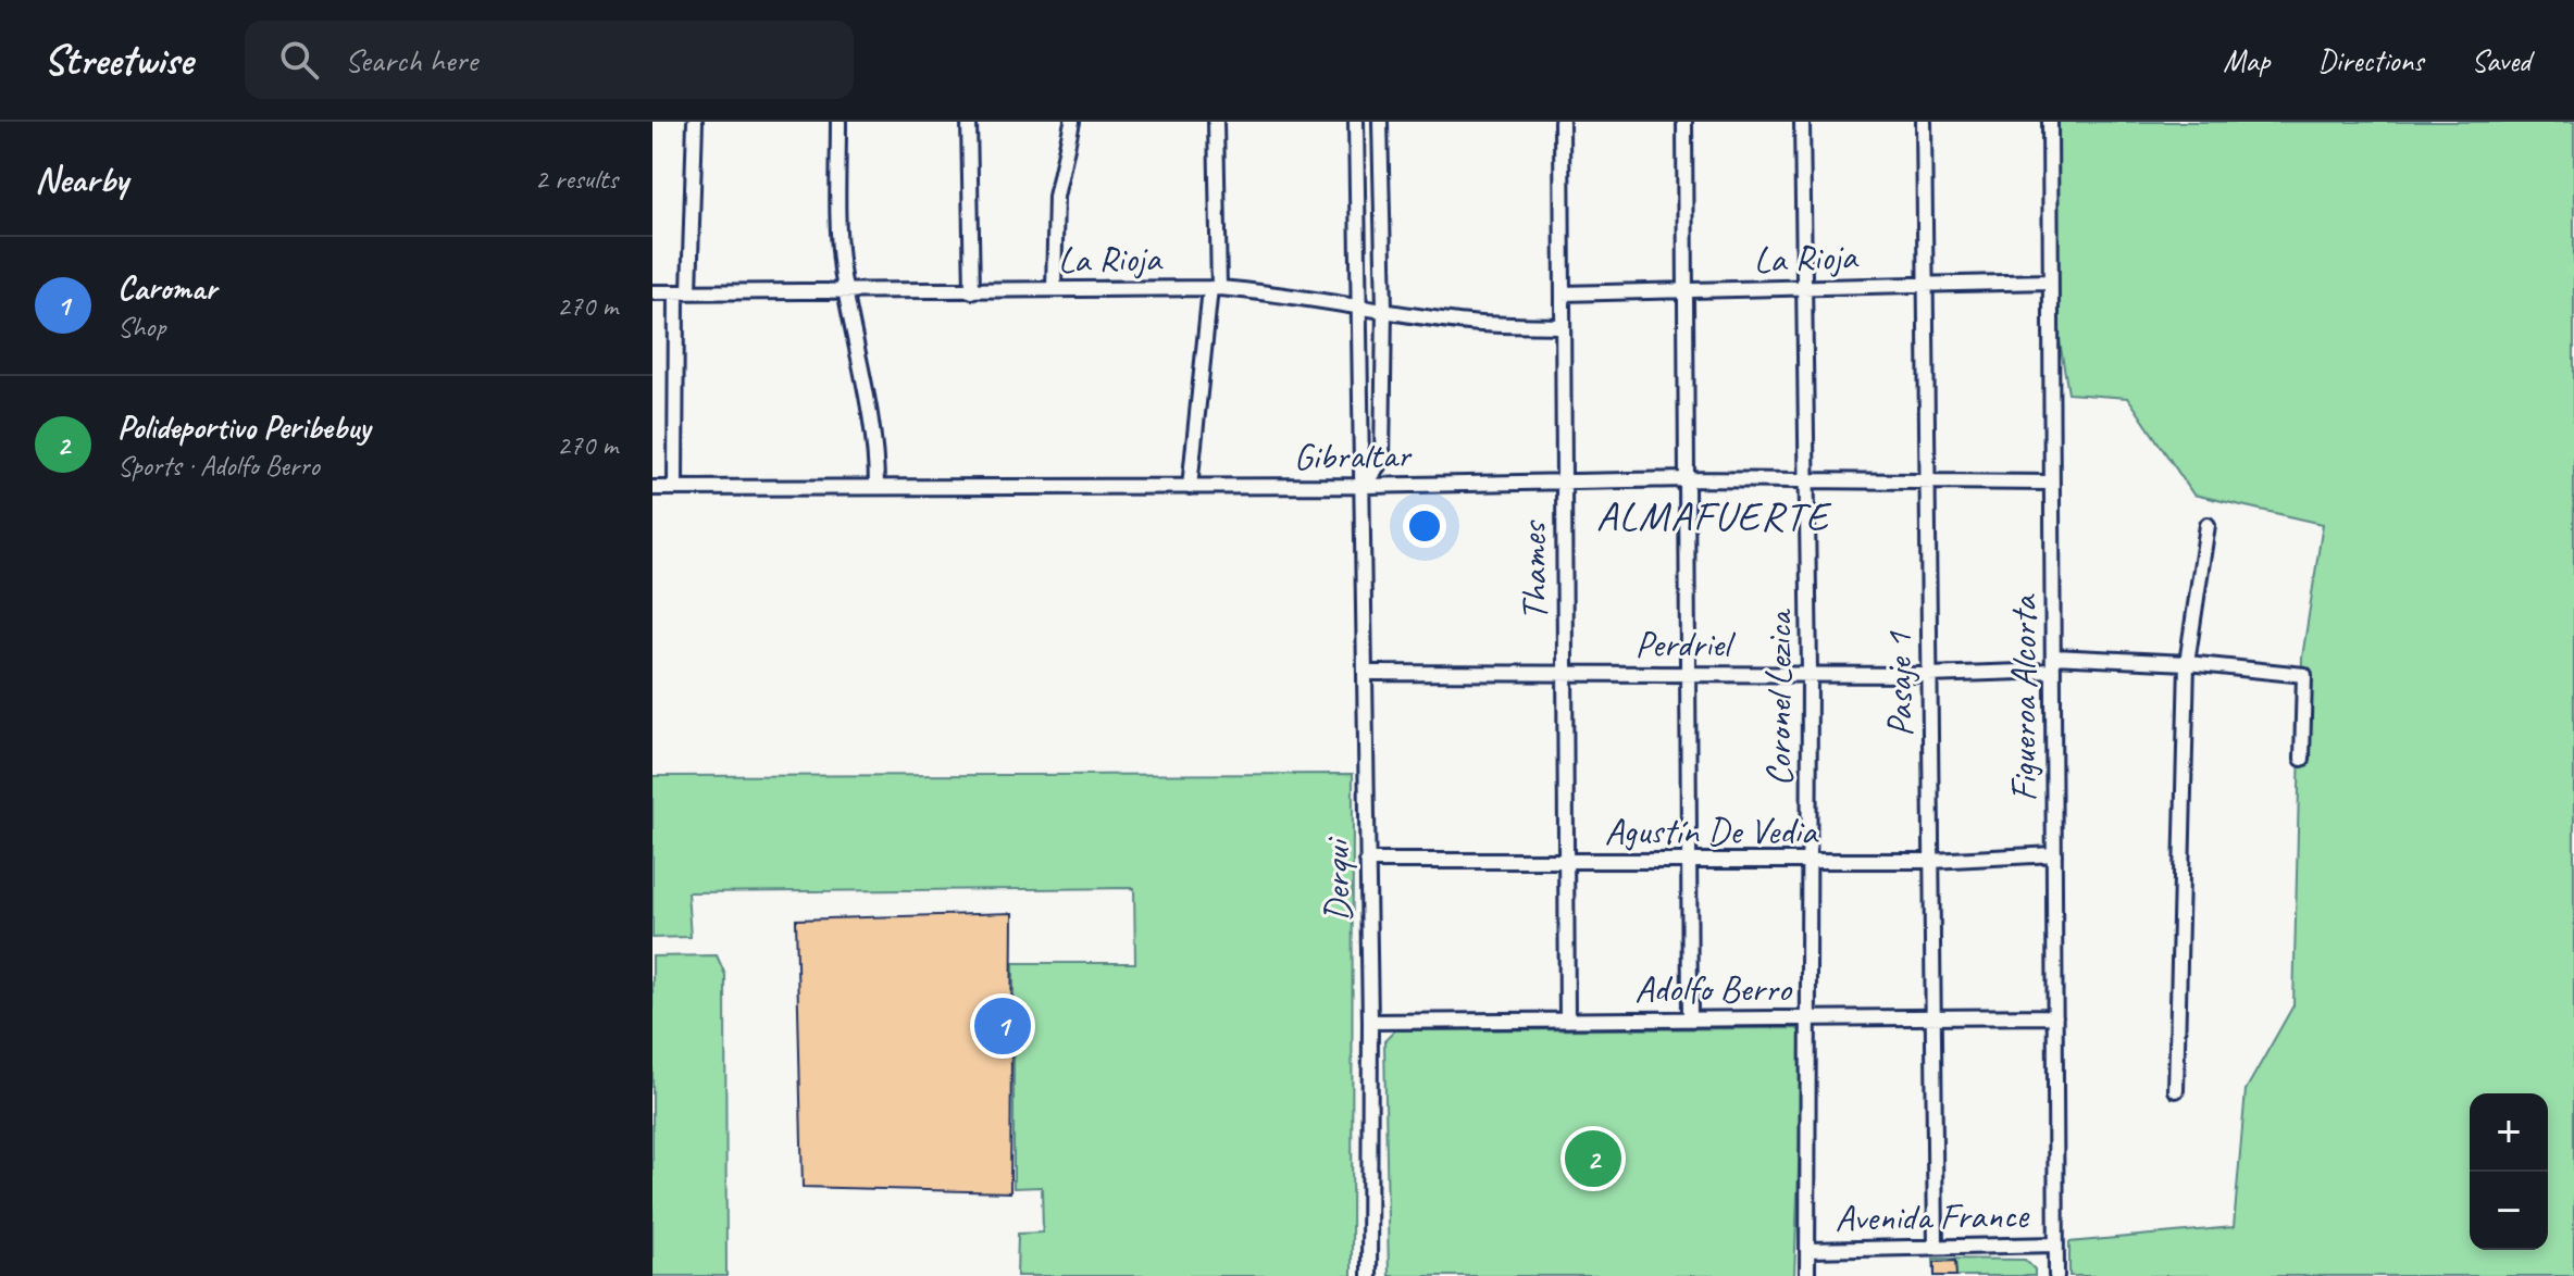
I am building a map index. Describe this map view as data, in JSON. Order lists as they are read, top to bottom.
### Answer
{
  "streets": {
    "street": [
      "La Rioja",
      "Gibraltar",
      "Thames",
      "Perdriel",
      "Pasaje 1",
      "Coronel Lezica",
      "Figueroa Alcorta",
      "Agustín De Vedia",
      "Derqui",
      "Adolfo Berro",
      "Avenida France"
    ]
  },
  "crossings": [
    ["La Rioja", "Thames"],
    ["La Rioja", "Pasaje 1"],
    ["La Rioja", "Coronel Lezica"],
    ["La Rioja", "Figueroa Alcorta"],
    ["La Rioja", "Derqui"],
    ["Gibraltar", "Thames"],
    ["Gibraltar", "Pasaje 1"],
    ["Gibraltar", "Coronel Lezica"],
    ["Gibraltar", "Figueroa Alcorta"],
    ["Gibraltar", "Derqui"],
    ["Thames", "Perdriel"],
    ["Thames", "Agustín De Vedia"],
    ["Thames", "Adolfo Berro"],
    ["Perdriel", "Pasaje 1"],
    ["Perdriel", "Coronel Lezica"],
    ["Perdriel", "Figueroa Alcorta"],
    ["Perdriel", "Derqui"],
    ["Pasaje 1", "Agustín De Vedia"],
    ["Pasaje 1", "Adolfo Berro"],
    ["Pasaje 1", "Avenida France"],
    ["Coronel Lezica", "Agustín De Vedia"],
    ["Coronel Lezica", "Adolfo Berro"],
    ["Coronel Lezica", "Avenida France"],
    ["Figueroa Alcorta", "Agustín De Vedia"],
    ["Figueroa Alcorta", "Adolfo Berro"],
    ["Figueroa Alcorta", "Avenida France"],
    ["Agustín De Vedia", "Derqui"],
    ["Derqui", "Adolfo Berro"]
  ],
  "districts": ["ALMAFUERTE"],
  "page": {
    "header": "Streetwise",
    "search": "Search here",
    "nav": ["Map", "Directions", "Saved"],
    "heading": ["Nearby", "2 results"],
    "list": [
      {
        "mark": "1",
        "name": "Caromar",
        "note": "Shop",
        "value": "270 m"
      },
      {
        "mark": "2",
        "name": "Polideportivo Peribebuy",
        "note": "Sports · Adolfo Berro",
        "value": "270 m"
      }
    ],
    "pins": ["1", "2"],
    "map_buttons": ["+", "−"]
  }
}
